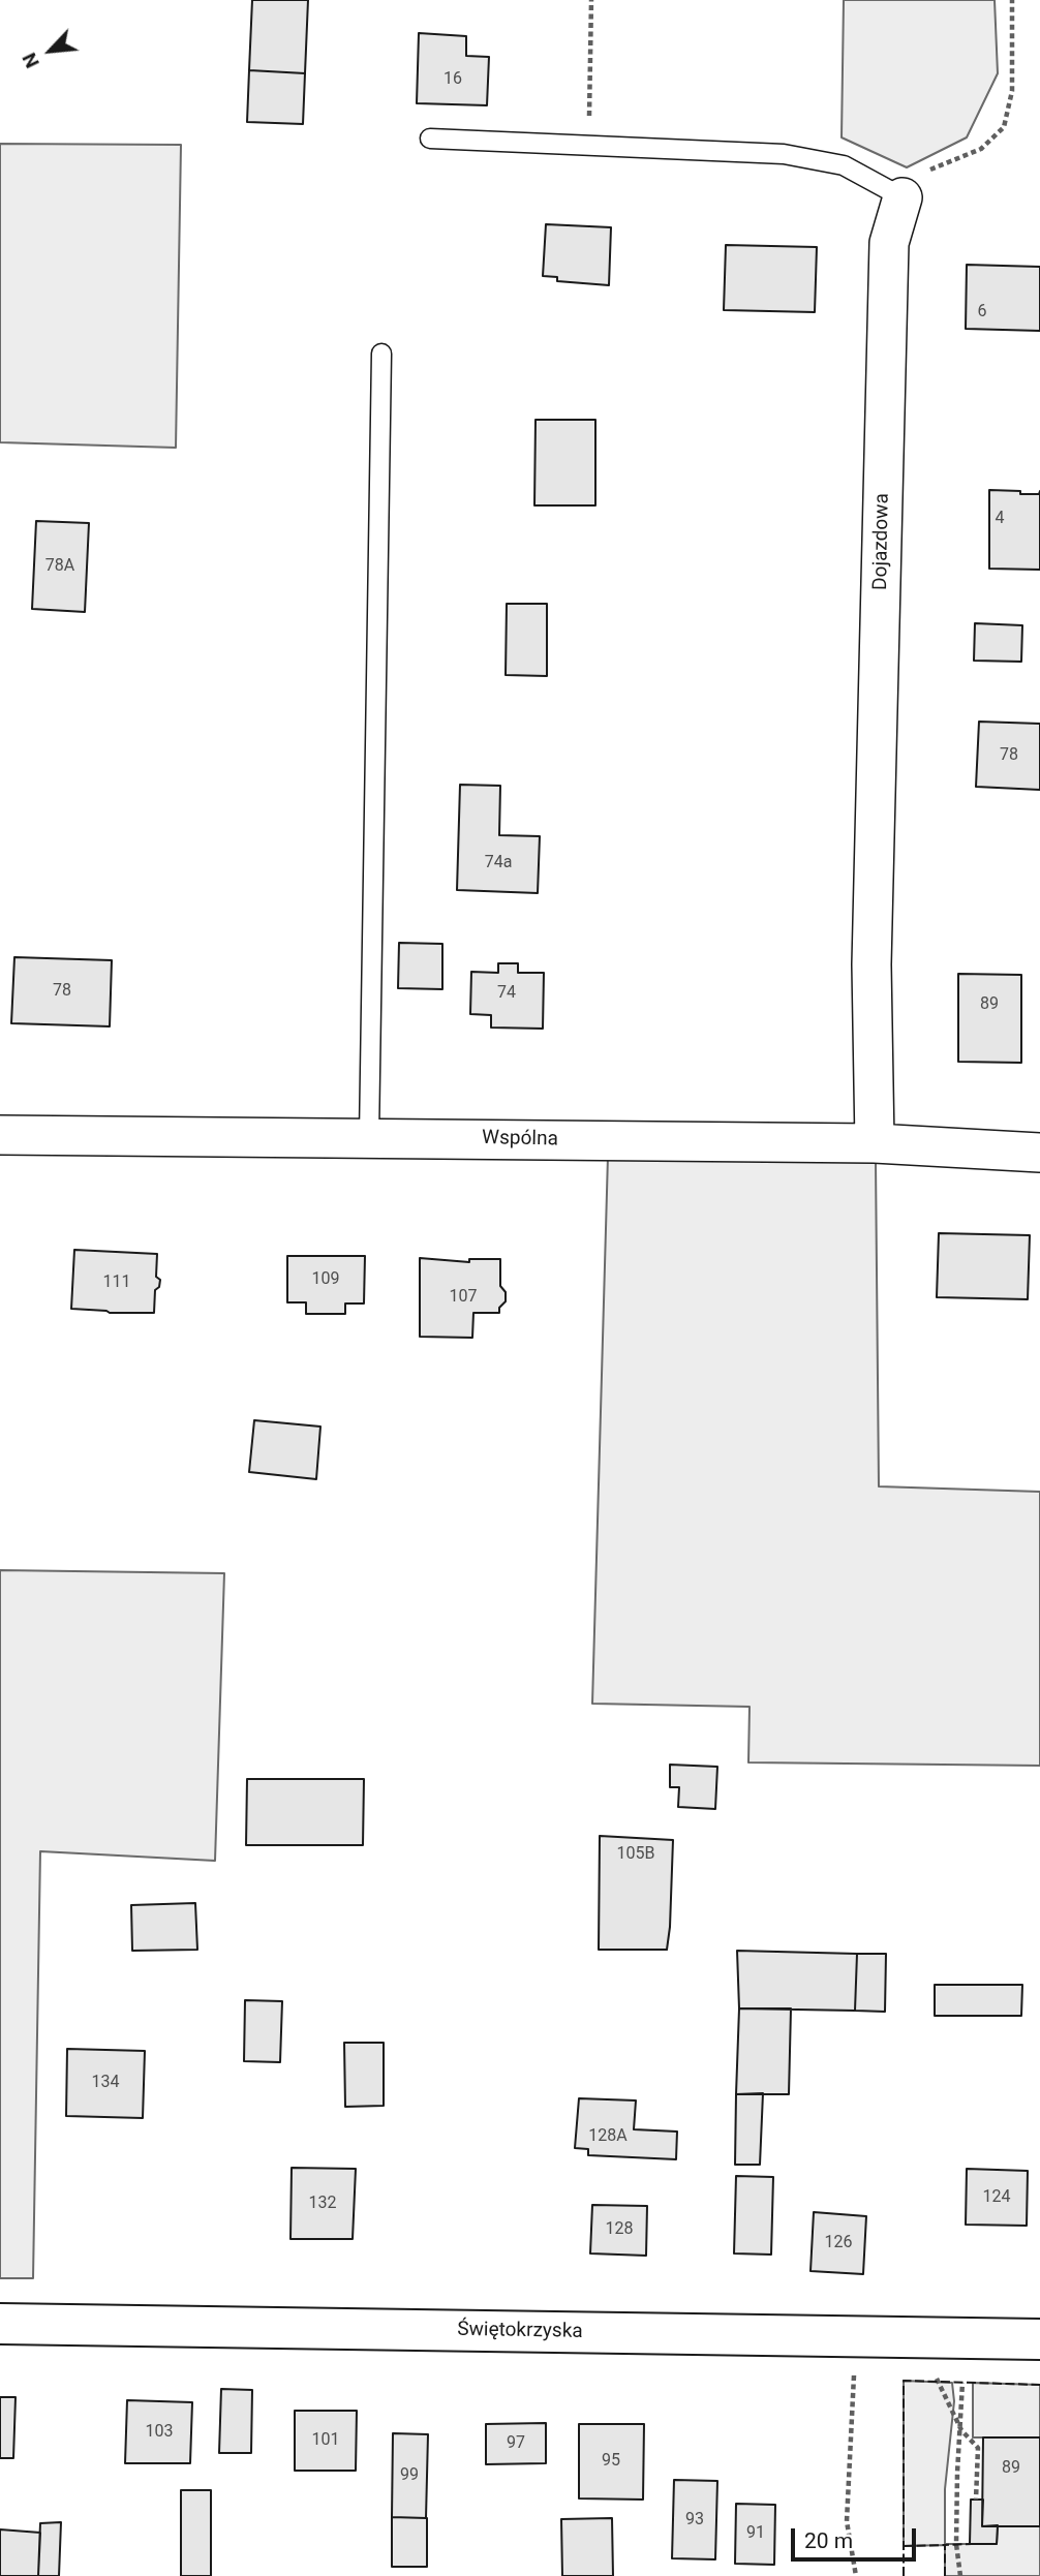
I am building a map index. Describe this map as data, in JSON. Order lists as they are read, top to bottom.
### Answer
{
  "streets": {
    "street": ["Dojazdowa", "Wspólna", "Świętokrzyska"]
  },
  "crossings": [
    ["Dojazdowa", "Wspólna"]
  ],
  "house_numbers": [
    "16",
    "6",
    "4",
    "78A",
    "78",
    "74a",
    "78",
    "74",
    "89",
    "109",
    "111",
    "107",
    "105B",
    "134",
    "128A",
    "124",
    "132",
    "128",
    "126",
    "103",
    "101",
    "97",
    "95",
    "89",
    "99",
    "93",
    "91"
  ],
  "scale_bar": "20 m",
  "north": "bottom left"
}
